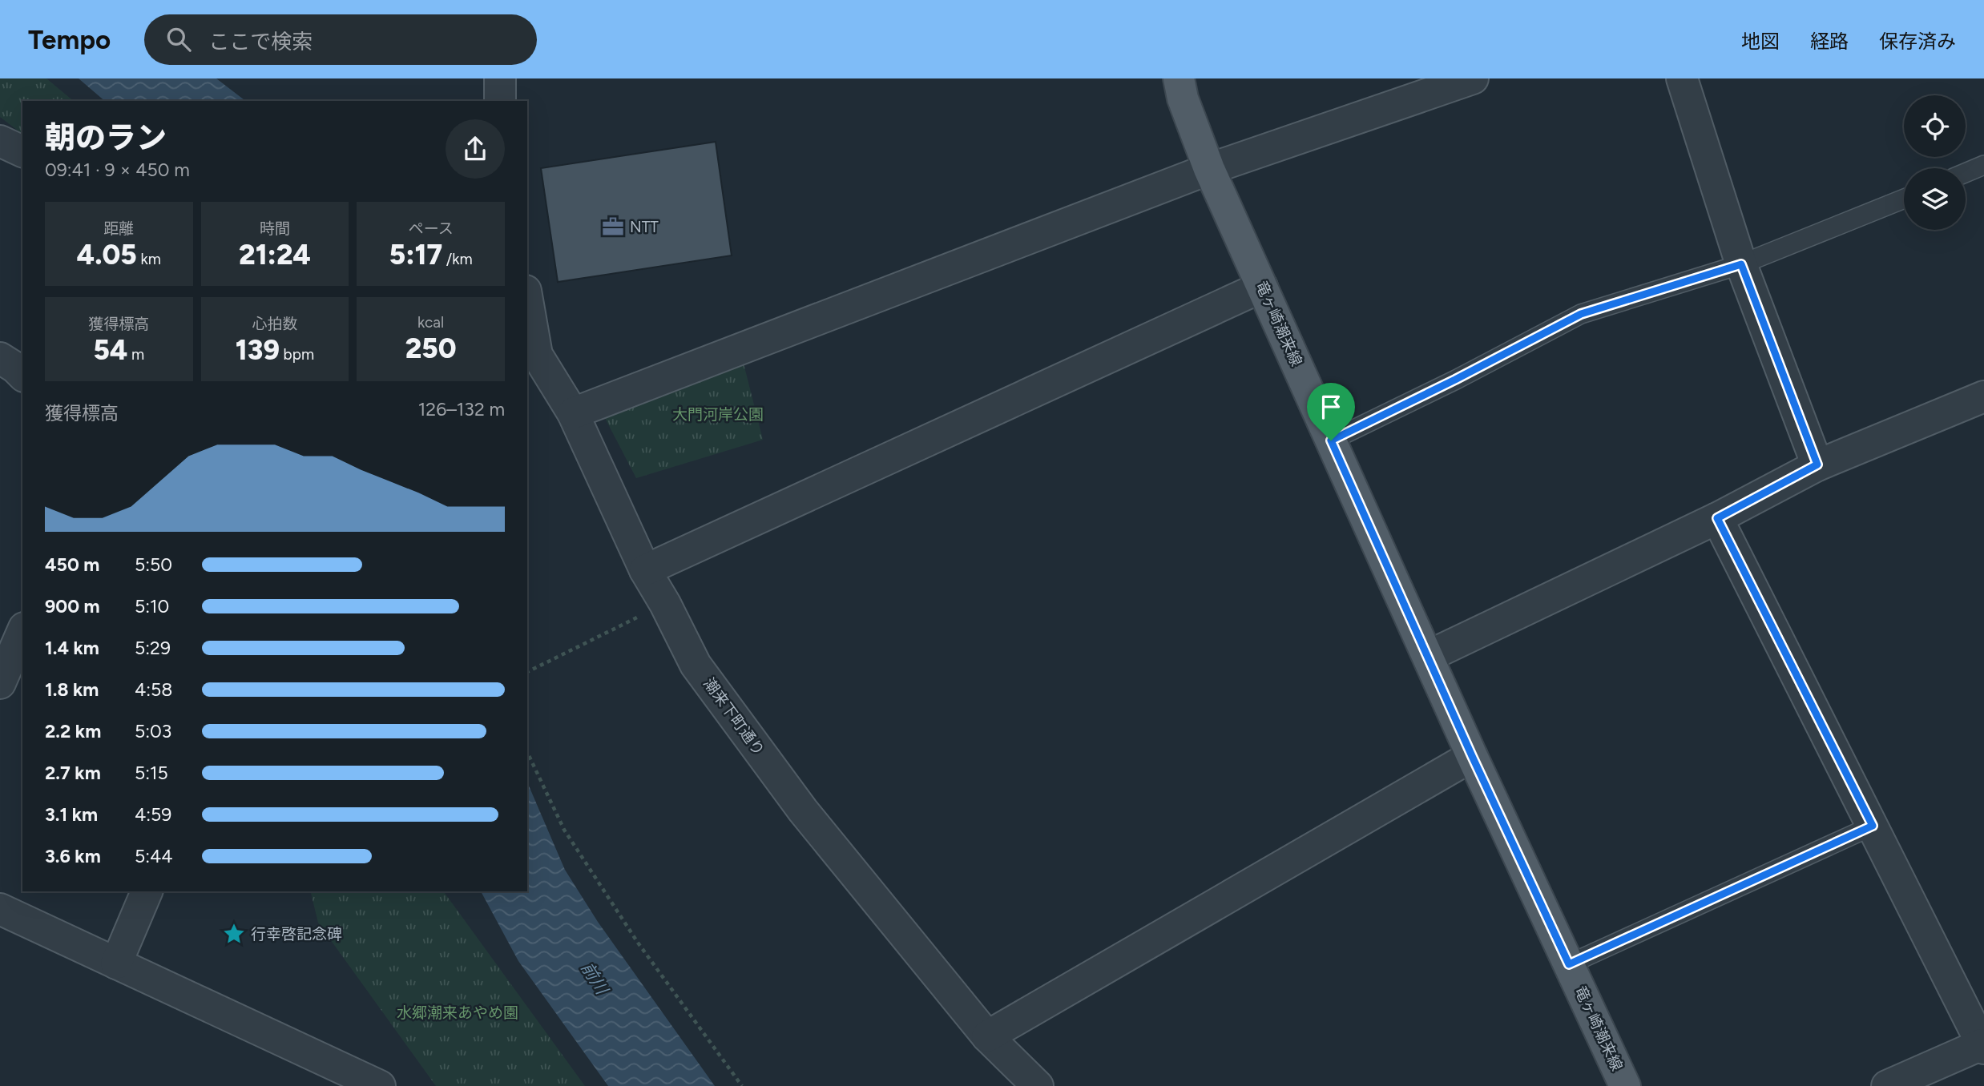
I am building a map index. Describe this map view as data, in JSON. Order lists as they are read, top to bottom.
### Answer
{
  "streets": {
    "main road": ["竜ヶ崎潮来線"],
    "street": ["潮来下町通り"]
  },
  "water": ["前川"],
  "parks": ["大門河岸公園", "水郷潮来あやめ園"],
  "places": {
    "office": ["NTT"],
    "place": ["行幸啓記念碑"]
  },
  "page": {
    "header": "Tempo",
    "search": "ここで検索",
    "nav": ["地図", "経路", "保存済み"],
    "heading": ["朝のラン", "09:41 · 9 × 450 m"],
    "stats": [
      ["距離", "4.05 km"],
      ["時間", "21:24"],
      ["ペース", "5:17 /km"],
      ["獲得標高", "54 m"],
      ["心拍数", "139 bpm"],
      ["kcal", "250"]
    ],
    "chart": ["獲得標高", "126–132 m"],
    "list": [
      {
        "name": "450 m",
        "note": "5:50"
      },
      {
        "name": "900 m",
        "note": "5:10"
      },
      {
        "name": "1.4 km",
        "note": "5:29"
      },
      {
        "name": "1.8 km",
        "note": "4:58"
      },
      {
        "name": "2.2 km",
        "note": "5:03"
      },
      {
        "name": "2.7 km",
        "note": "5:15"
      },
      {
        "name": "3.1 km",
        "note": "4:59"
      },
      {
        "name": "3.6 km",
        "note": "5:44"
      }
    ]
  }
}
